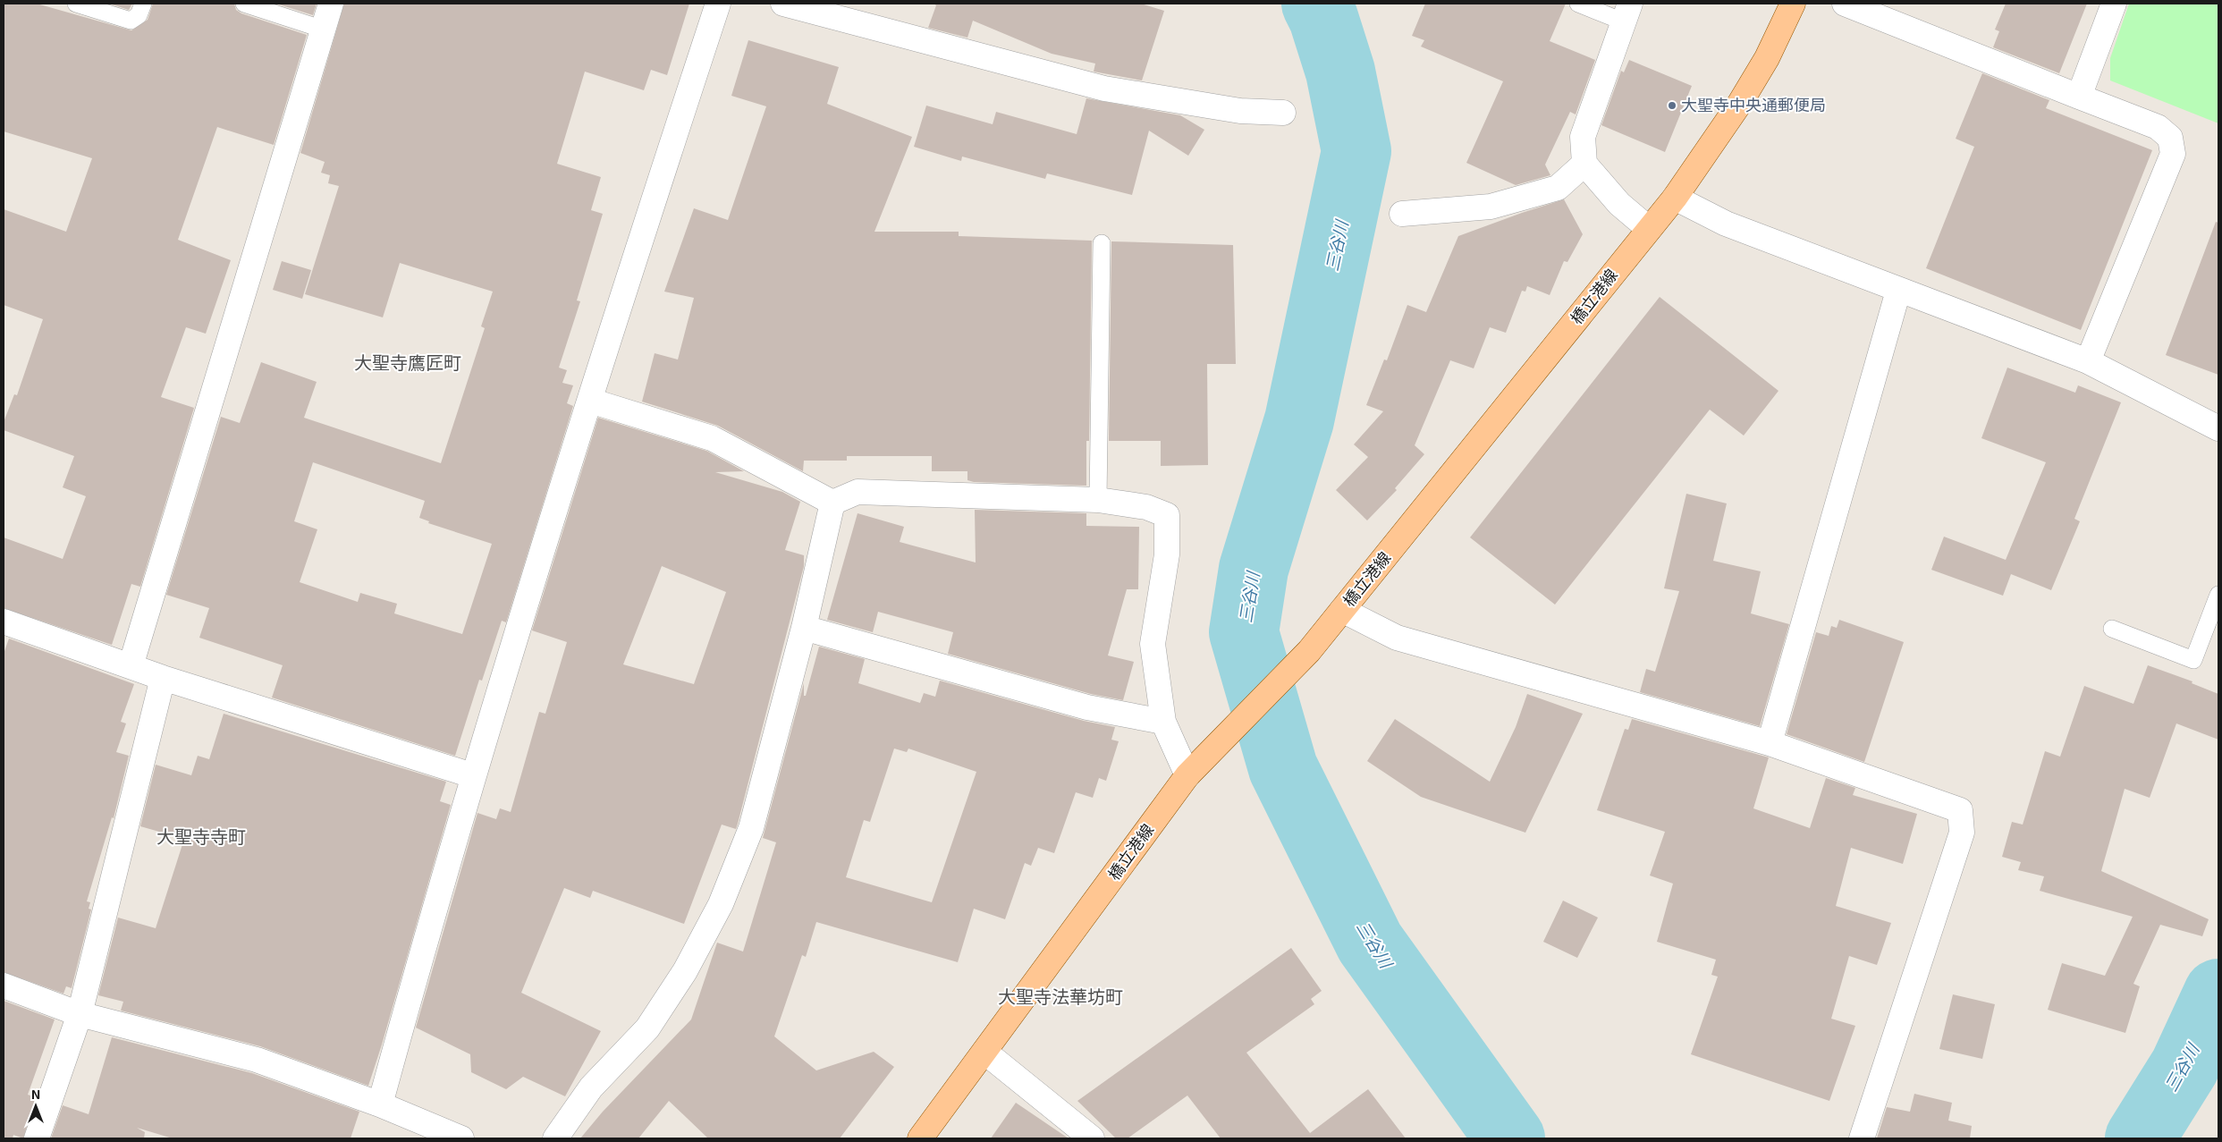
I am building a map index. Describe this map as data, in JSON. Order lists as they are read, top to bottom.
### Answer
{
  "streets": {
    "main road": ["橋立港線"]
  },
  "districts": ["大聖寺鷹匠町", "大聖寺寺町", "大聖寺法華坊町"],
  "water": ["三谷川"],
  "places": ["大聖寺中央通郵便局"],
  "north": "top"
}
